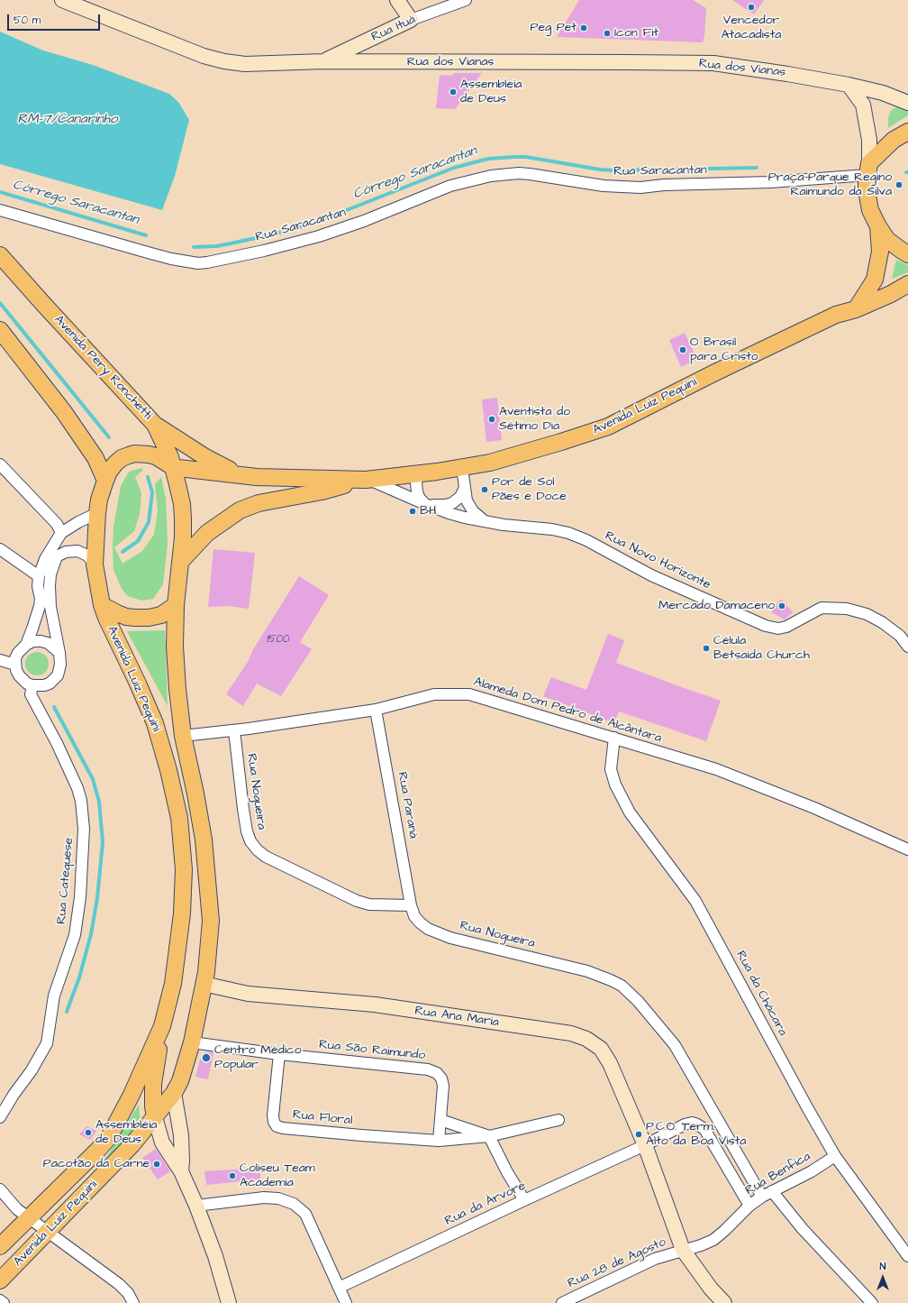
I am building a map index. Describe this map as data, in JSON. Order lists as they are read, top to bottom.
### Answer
{
  "streets": {
    "main road": ["Avenida Pery Ronchetti", "Avenida Luiz Pequini"],
    "street": [
      "Rua Ituá",
      "Rua dos Vianas",
      "Rua Saracantan",
      "Rua Novo Horizonte",
      "Alameda Dom Pedro de Alcântara",
      "Rua Nogueira",
      "Rua Paraná",
      "Rua Catequese",
      "Rua da Chácara",
      "Rua Ana Maria",
      "Rua São Raimundo",
      "Rua Floral",
      "Rua Benfica",
      "Rua da Árvore",
      "Rua 28 de Agosto"
    ]
  },
  "crossings": [
    ["Rua Ituá", "Rua dos Vianas"],
    ["Avenida Pery Ronchetti", "Avenida Luiz Pequini"],
    ["Avenida Luiz Pequini", "Rua Novo Horizonte"],
    ["Avenida Luiz Pequini", "Alameda Dom Pedro de Alcântara"],
    ["Avenida Luiz Pequini", "Rua Ana Maria"],
    ["Avenida Luiz Pequini", "Rua São Raimundo"],
    ["Alameda Dom Pedro de Alcântara", "Rua Nogueira"],
    ["Alameda Dom Pedro de Alcântara", "Rua Paraná"],
    ["Alameda Dom Pedro de Alcântara", "Rua da Chácara"],
    ["Rua Nogueira", "Rua Paraná"],
    ["Rua Nogueira", "Rua Benfica"],
    ["Rua da Chácara", "Rua Benfica"],
    ["Rua Ana Maria", "Rua Benfica"],
    ["Rua Ana Maria", "Rua da Árvore"],
    ["Rua Ana Maria", "Rua 28 de Agosto"],
    ["Rua São Raimundo", "Rua Floral"],
    ["Rua Benfica", "Rua da Árvore"],
    ["Rua Benfica", "Rua 28 de Agosto"]
  ],
  "water": ["RM-7/Canarinho", "Córrego Saracantan"],
  "places": [
    "Vencedor Atacadista",
    "Peg Pet",
    "Icon Fit",
    "Assembleia de Deus",
    "Praça-Parque Regino Raimundo da Silva",
    "O Brasil para Cristo",
    "Aventista do Sétimo Dia",
    "Por de Sol Pães e Doce",
    "BH",
    "Mercado Damaceno",
    "Célula Betsaida Church",
    "Centro Médico Popular",
    "Assembléia de Deus",
    "P.C.O. Term. Alto da Boa Vista",
    "Pacotão da Carne",
    "Coliseu Team Academia"
  ],
  "house_numbers": ["1500"],
  "scale_bar": "50 m",
  "north": "top"
}
